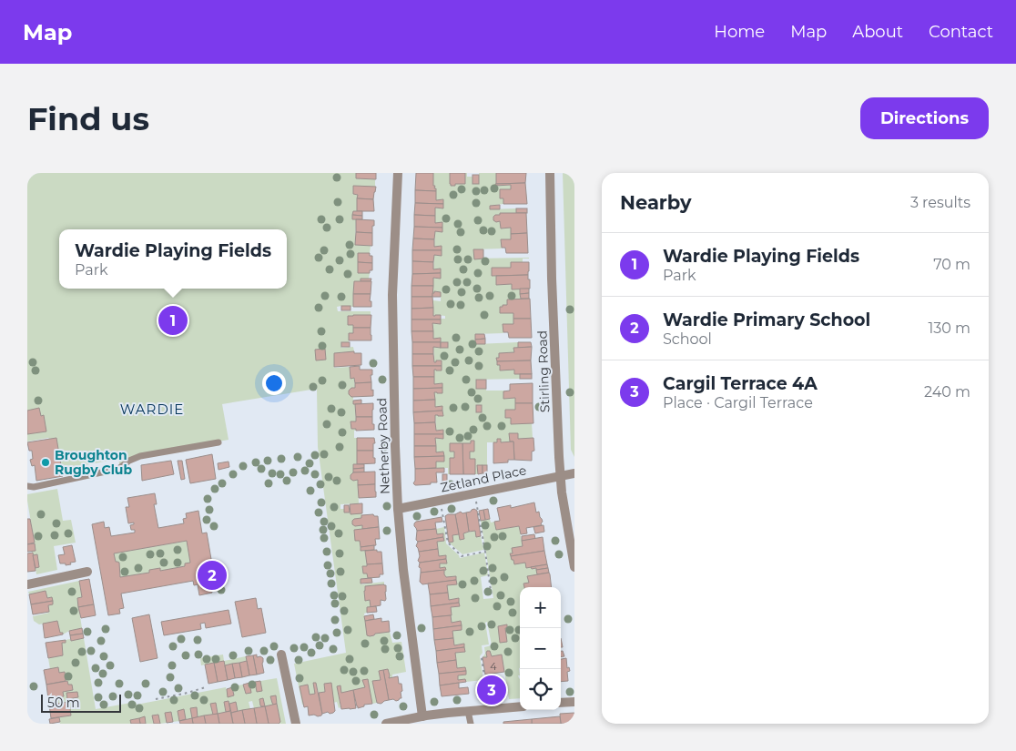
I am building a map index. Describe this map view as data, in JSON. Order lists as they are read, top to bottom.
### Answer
{
  "streets": {
    "street": ["Stirling Road", "Netherby Road", "Zetland Place"]
  },
  "crossings": [
    ["Stirling Road", "Zetland Place"],
    ["Netherby Road", "Zetland Place"]
  ],
  "districts": ["WARDIE"],
  "places": ["Broughton Rugby Club"],
  "house_numbers": ["4"],
  "scale_bar": "50 m",
  "page": {
    "header": "Map",
    "nav": [
      "Home",
      "Map",
      "About",
      "Contact"
    ],
    "buttons": "Directions",
    "title": "Find us",
    "heading": ["Nearby", "3 results"],
    "popup": ["Wardie Playing Fields", "Park"],
    "list": [
      {
        "mark": "1",
        "name": "Wardie Playing Fields",
        "note": "Park",
        "value": "70 m"
      },
      {
        "mark": "2",
        "name": "Wardie Primary School",
        "note": "School",
        "value": "130 m"
      },
      {
        "mark": "3",
        "name": "Cargil Terrace 4A",
        "note": "Place · Cargil Terrace",
        "value": "240 m"
      }
    ],
    "pins": ["1", "2", "3"],
    "map_buttons": ["+", "−"],
    "scale": "50 m"
  }
}
